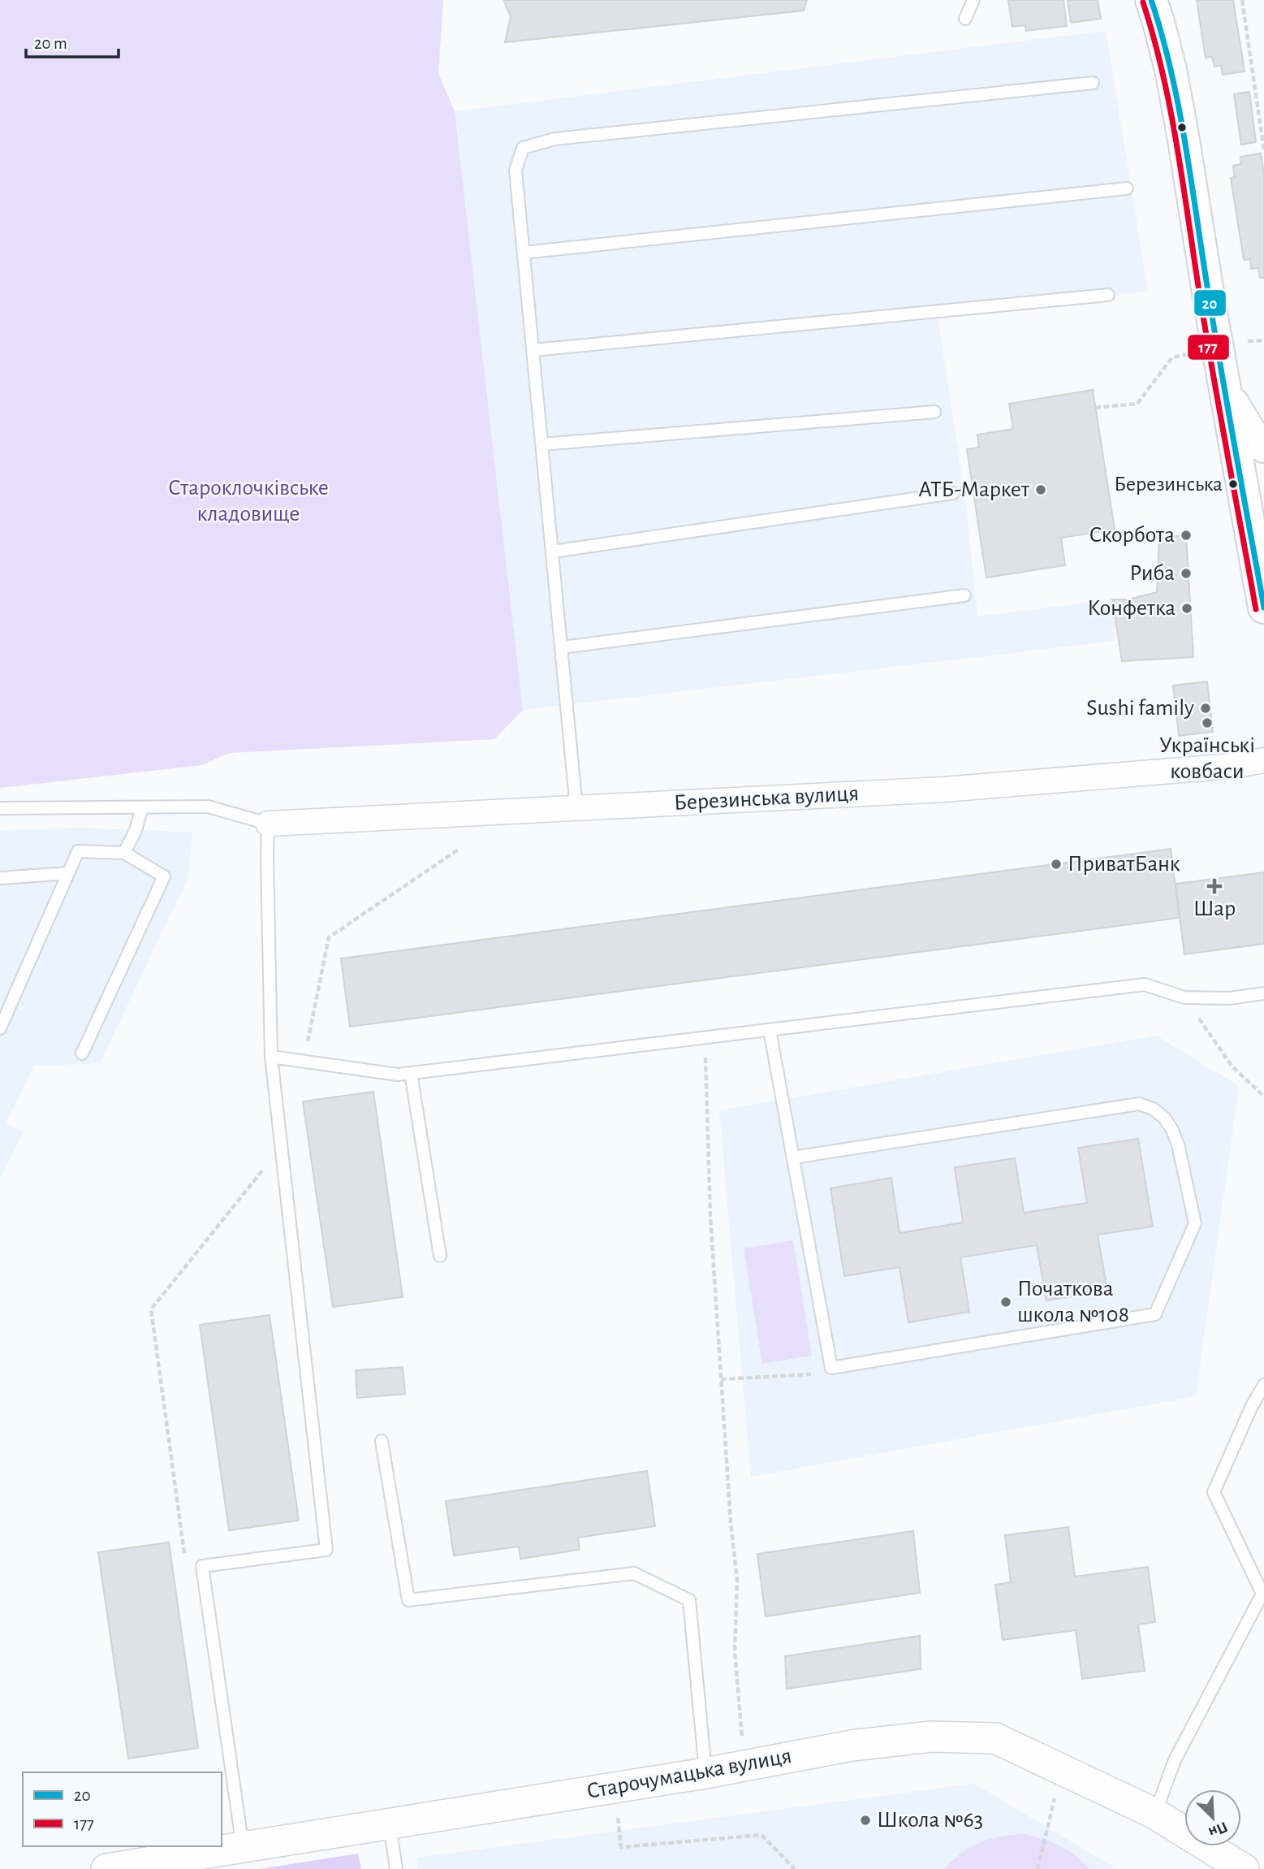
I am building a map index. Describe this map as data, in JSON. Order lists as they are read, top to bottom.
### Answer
{
  "streets": {
    "street": ["Березинська вулиця", "Старочумацька вулиця"]
  },
  "parks": ["Староклочківське кладовище"],
  "places": {
    "other": [
      "Березинська",
      "АТБ-Маркет",
      "Скорбота",
      "Риба",
      "Конфетка",
      "Sushi family",
      "Українські ковбаси",
      "ПриватБанк",
      "Початкова школа №108",
      "Школа №63"
    ],
    "health": ["Шар"]
  },
  "lines": ["transit line 20", "transit line 177"],
  "legend": ["20", "177"],
  "scale_bar": "20 m",
  "north": "bottom right"
}
